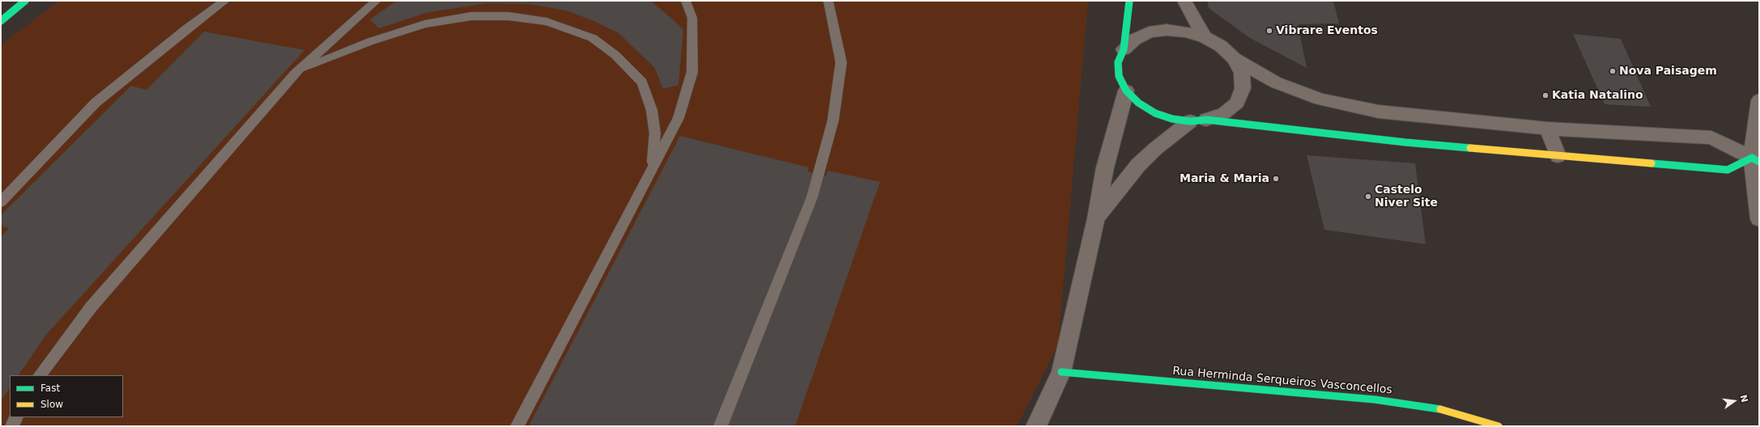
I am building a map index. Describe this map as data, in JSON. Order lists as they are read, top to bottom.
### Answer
{
  "streets": {
    "street": ["Rua Herminda Serqueiros Vasconcellos"]
  },
  "places": [
    "Vibrare Eventos",
    "Nova Paisagem",
    "Katia Natalino",
    "Maria & Maria",
    "Castelo Niver Site"
  ],
  "legend": ["Fast", "Slow"],
  "north": "right"
}
